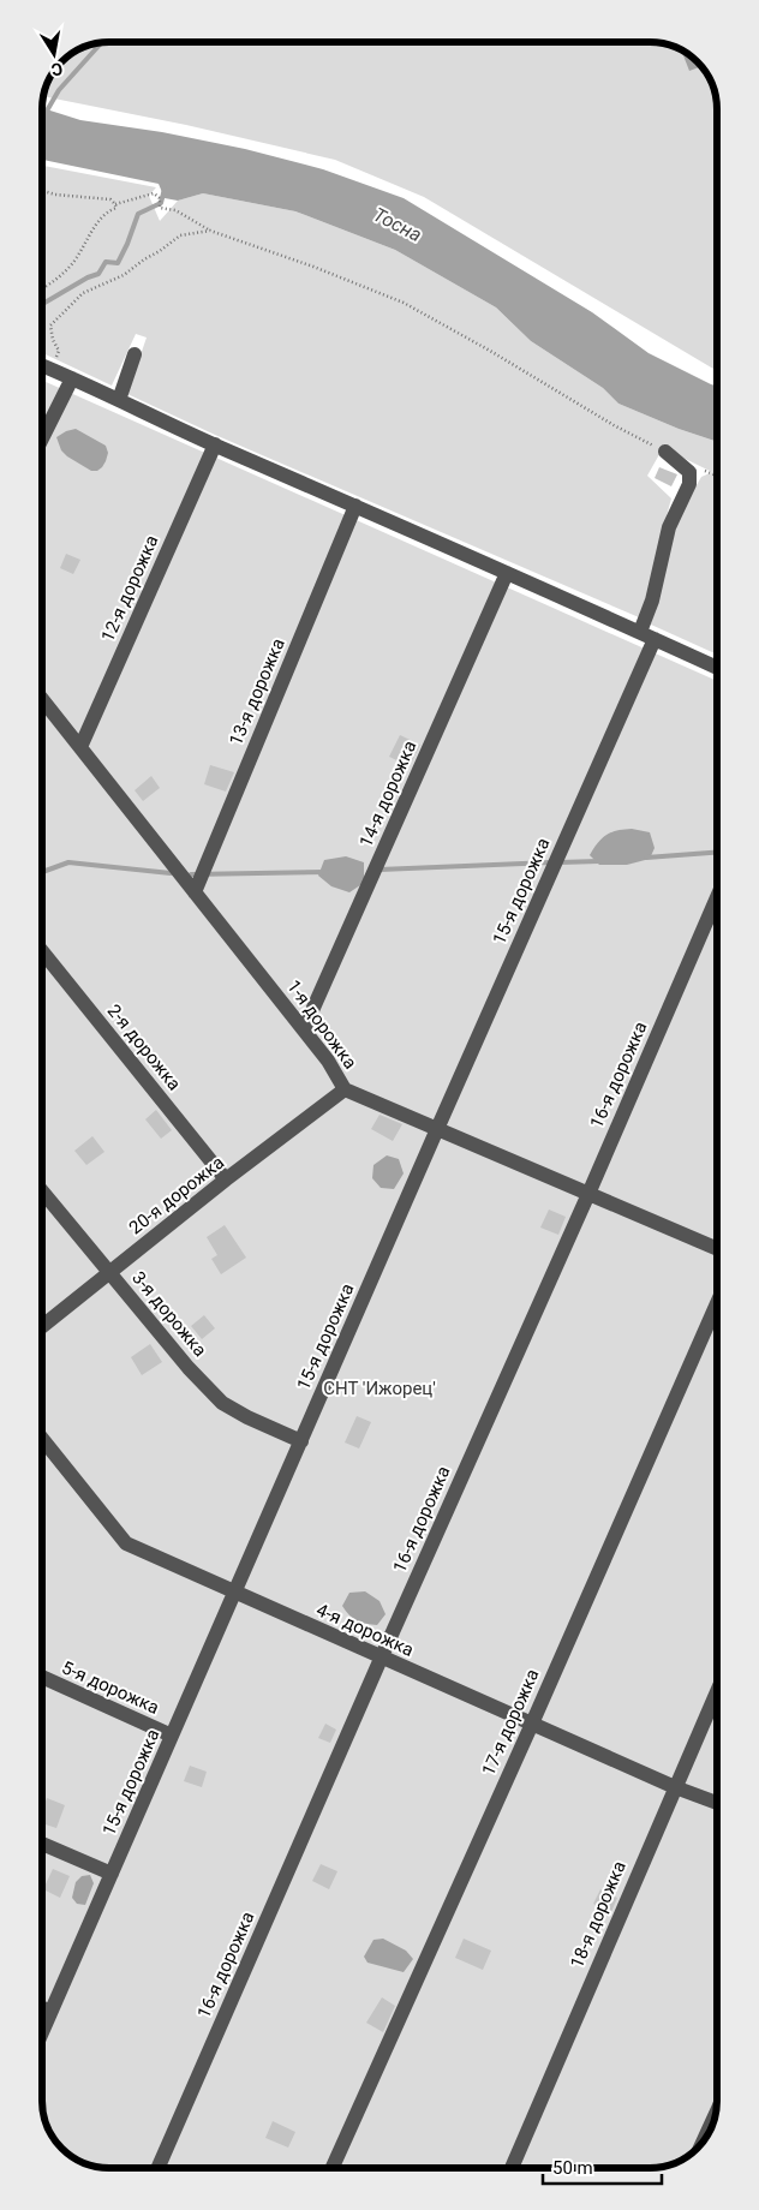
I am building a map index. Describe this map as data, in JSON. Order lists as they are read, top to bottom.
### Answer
{
  "streets": {
    "street": [
      "12-я дорожка",
      "13-я дорожка",
      "14-я дорожка",
      "15-я дорожка",
      "1-я дорожка",
      "2-я дорожка",
      "16-я дорожка",
      "20-я дорожка",
      "3-я дорожка",
      "4-я дорожка",
      "5-я дорожка",
      "17-я дорожка",
      "18-я дорожка"
    ]
  },
  "crossings": [
    ["12-я дорожка", "1-я дорожка"],
    ["13-я дорожка", "1-я дорожка"],
    ["14-я дорожка", "1-я дорожка"],
    ["15-я дорожка", "1-я дорожка"],
    ["15-я дорожка", "3-я дорожка"],
    ["15-я дорожка", "4-я дорожка"],
    ["15-я дорожка", "5-я дорожка"],
    ["1-я дорожка", "16-я дорожка"],
    ["1-я дорожка", "20-я дорожка"],
    ["2-я дорожка", "20-я дорожка"],
    ["16-я дорожка", "4-я дорожка"],
    ["20-я дорожка", "3-я дорожка"],
    ["4-я дорожка", "17-я дорожка"],
    ["4-я дорожка", "18-я дорожка"]
  ],
  "water": ["Тосна"],
  "parks": ["СНТ 'Ижорец'"],
  "scale_bar": "50 m",
  "north": "bottom"
}
